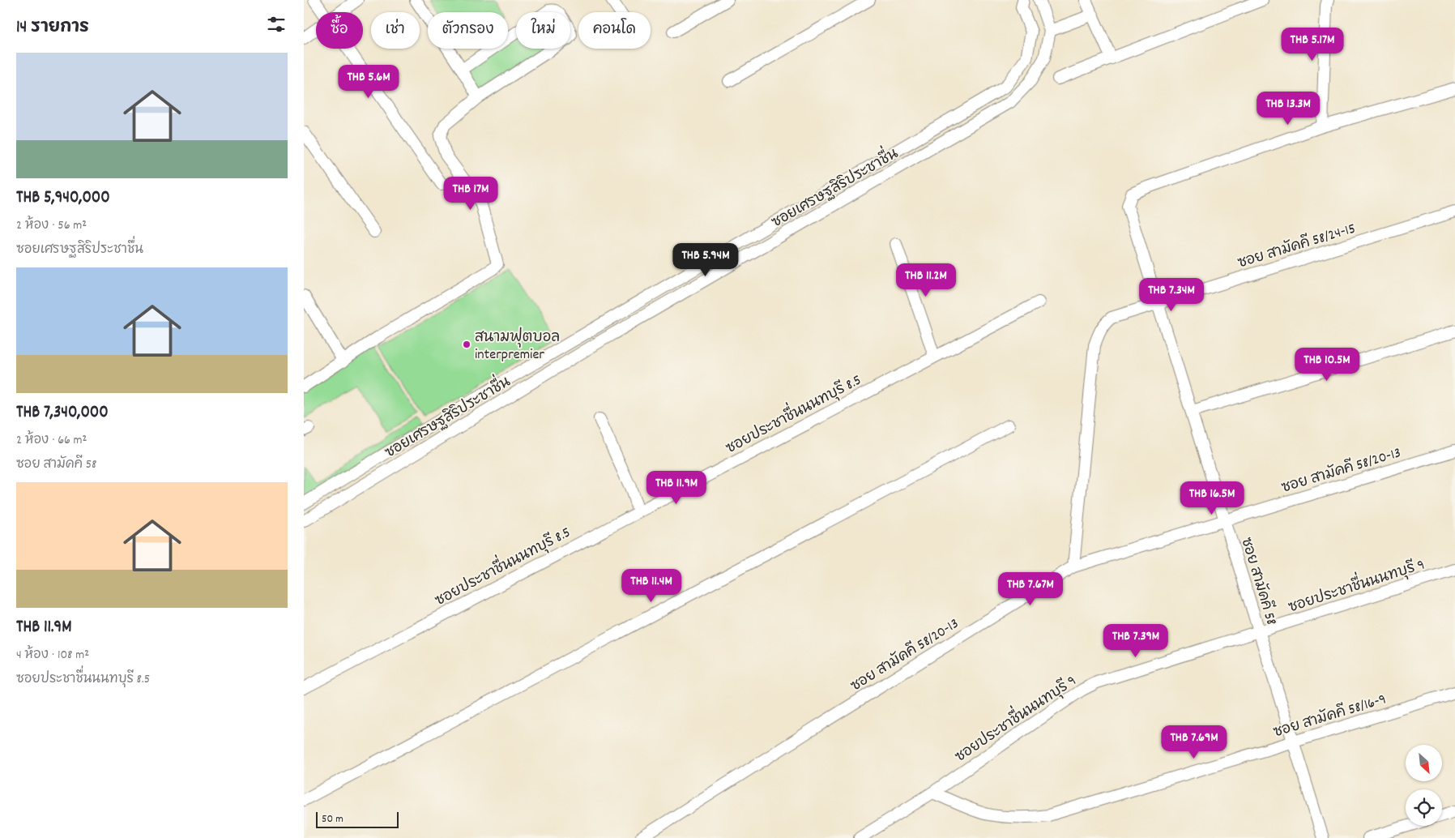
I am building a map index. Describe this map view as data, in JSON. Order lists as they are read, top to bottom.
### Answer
{
  "streets": {
    "street": [
      "ซอยเศรษฐสิริประชาชื่น",
      "ซอย สามัคคี 58/24-15",
      "ซอยประชาชื่นนนทบุรี 8.5",
      "ซอย สามัคคี 58/20-13",
      "ซอย สามัคคี 58",
      "ซอยประชาชื่นนนทบุรี 9",
      "ซอย สามัคคี 58/16-9"
    ]
  },
  "crossings": [
    ["ซอย สามัคคี 58/24-15", "ซอย สามัคคี 58/20-13"],
    ["ซอย สามัคคี 58/24-15", "ซอย สามัคคี 58"],
    ["ซอย สามัคคี 58/20-13", "ซอย สามัคคี 58"],
    ["ซอย สามัคคี 58", "ซอยประชาชื่นนนทบุรี 9"],
    ["ซอย สามัคคี 58", "ซอย สามัคคี 58/16-9"],
    ["ซอยประชาชื่นนนทบุรี 9", "ซอย สามัคคี 58/16-9"]
  ],
  "places": ["สนามฟุตบอล interpremier"],
  "scale_bar": "50 m",
  "north": "bottom right",
  "page": {
    "heading": "14 รายการ",
    "chip": [
      "ซื้อ",
      "เช่า",
      "ตัวกรอง",
      "ใหม่",
      "คอนโด"
    ],
    "price": [
      "THB 5.17M",
      "THB 5.6M",
      "THB 13.3M",
      "THB 17M",
      "THB 5.94M",
      "THB 11.2M",
      "THB 7.34M",
      "THB 10.5M",
      "THB 11.9M",
      "THB 16.5M",
      "THB 11.4M",
      "THB 7.67M",
      "THB 7.39M",
      "THB 7.69M"
    ],
    "list": [
      {
        "name": "THB 5,940,000",
        "note": "2 ห้อง · 56 m² · ซอยเศรษฐสิริประชาชื่น"
      },
      {
        "name": "THB 7,340,000",
        "note": "2 ห้อง · 66 m² · ซอย สามัคคี 58"
      },
      {
        "name": "THB 11.9M",
        "note": "4 ห้อง · 108 m² · ซอยประชาชื่นนนทบุรี 8.5"
      }
    ],
    "scale": "50 m"
  }
}
